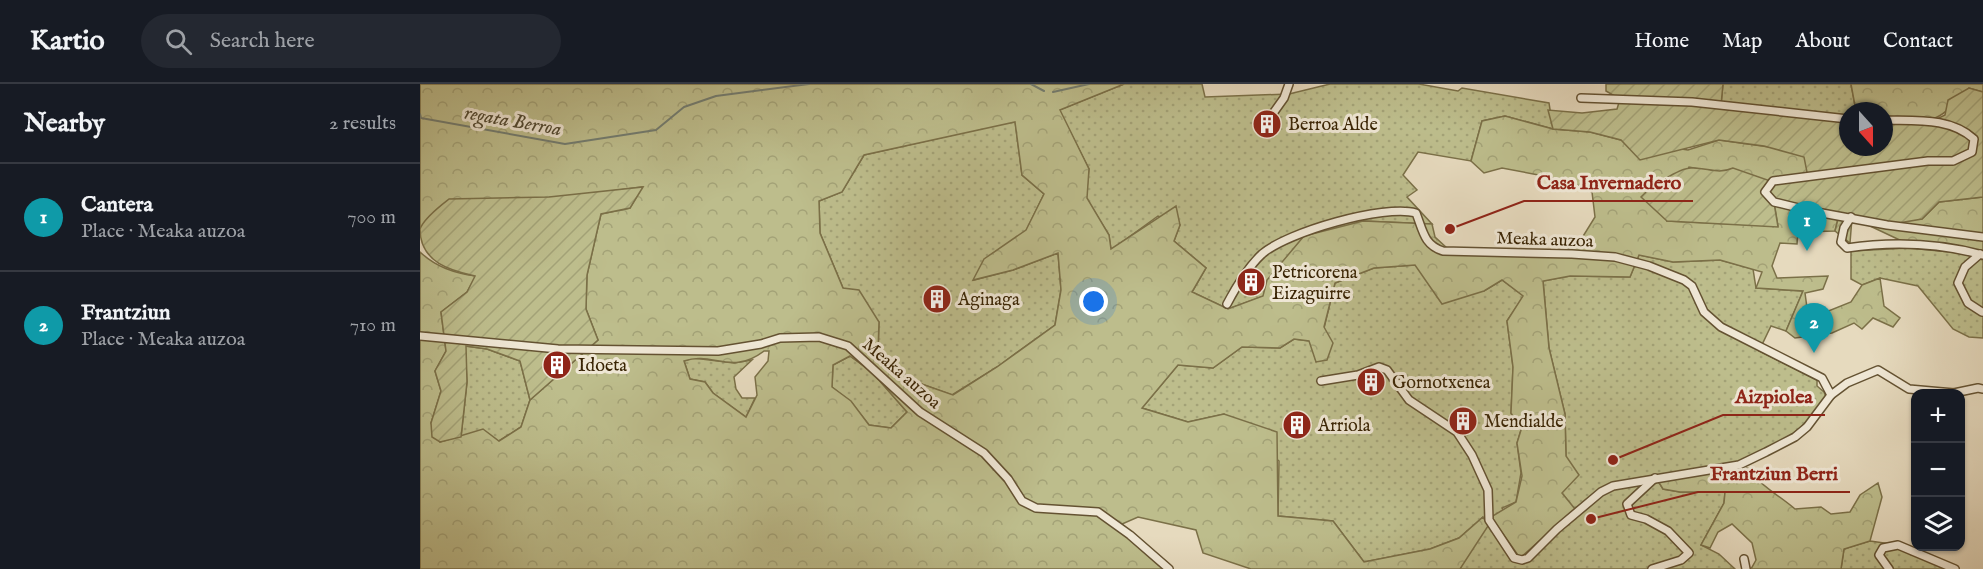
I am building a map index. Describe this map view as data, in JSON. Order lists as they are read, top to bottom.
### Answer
{
  "streets": {
    "street": ["Meaka auzoa"]
  },
  "water": ["regata Berroa"],
  "places": {
    "building": [
      "Berroa Alde",
      "Petricorena Eizaguirre",
      "Aginaga",
      "Idoeta",
      "Gornotxenea",
      "Mendialde",
      "Arriola"
    ],
    "other": ["Casa Invernadero", "Aizpiolea", "Frantziun Berri"]
  },
  "north": "bottom",
  "page": {
    "header": "Kartio",
    "search": "Search here",
    "nav": [
      "Home",
      "Map",
      "About",
      "Contact"
    ],
    "heading": ["Nearby", "2 results"],
    "list": [
      {
        "mark": "1",
        "name": "Cantera",
        "note": "Place · Meaka auzoa",
        "value": "700 m"
      },
      {
        "mark": "2",
        "name": "Frantziun",
        "note": "Place · Meaka auzoa",
        "value": "710 m"
      }
    ],
    "pins": ["1", "2"],
    "map_buttons": ["+", "−"]
  }
}
